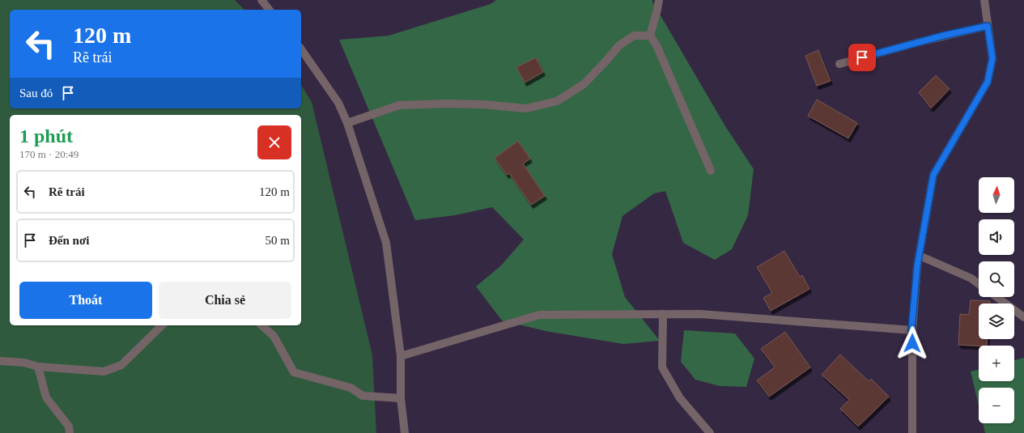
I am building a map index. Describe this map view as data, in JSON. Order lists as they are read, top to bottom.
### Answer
{
  "north": "top",
  "page": {
    "turn": ["120 m", "Rẽ trái"],
    "then": "Sau đó",
    "heading": ["1 phút", "170 m · 20:49"],
    "list": [
      {
        "name": "Rẽ trái",
        "value": "120 m"
      },
      {
        "name": "Đến nơi",
        "value": "50 m"
      }
    ],
    "map_buttons": ["+", "−"],
    "buttons": ["Thoát", "Chia sẻ"]
  }
}
